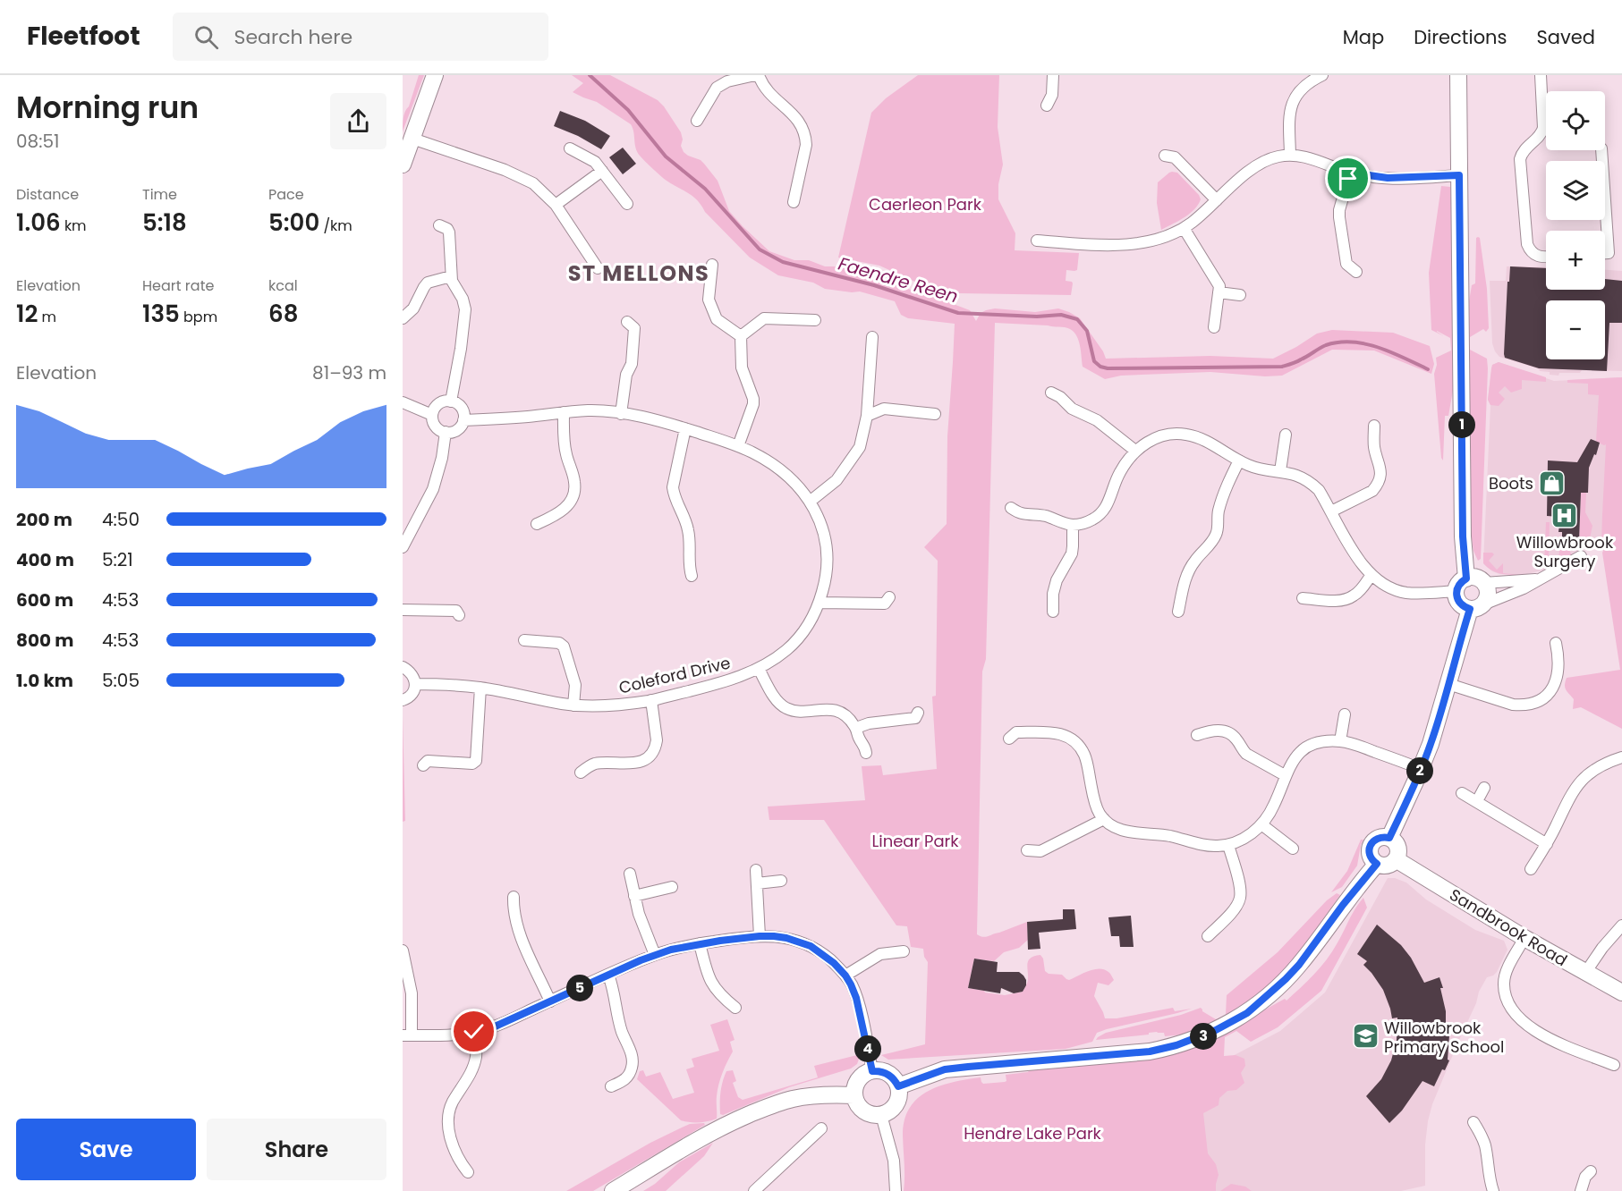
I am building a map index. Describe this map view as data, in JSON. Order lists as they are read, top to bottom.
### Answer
{
  "streets": {
    "street": ["Coleford Drive", "Sandbrook Road"]
  },
  "districts": ["ST MELLONS"],
  "water": ["Faendre Reen"],
  "parks": ["Caerleon Park", "Linear Park", "Hendre Lake Park"],
  "places": {
    "shop": ["Boots"],
    "hospital": ["Willowbrook Surgery"],
    "school or university": ["Willowbrook Primary School"]
  },
  "page": {
    "header": "Fleetfoot",
    "search": "Search here",
    "nav": ["Map", "Directions", "Saved"],
    "heading": ["Morning run", "08:51"],
    "map_buttons": ["+", "−"],
    "stats": [
      ["Distance", "1.06 km"],
      ["Time", "5:18"],
      ["Pace", "5:00 /km"],
      ["Elevation", "12 m"],
      ["Heart rate", "135 bpm"],
      ["kcal", "68"]
    ],
    "chart": ["Elevation", "81–93 m"],
    "pins": [
      "1",
      "2",
      "5",
      "3",
      "4"
    ],
    "list": [
      {
        "name": "200 m",
        "note": "4:50"
      },
      {
        "name": "400 m",
        "note": "5:21"
      },
      {
        "name": "600 m",
        "note": "4:53"
      },
      {
        "name": "800 m",
        "note": "4:53"
      },
      {
        "name": "1.0 km",
        "note": "5:05"
      }
    ],
    "buttons": ["Save", "Share"]
  }
}
